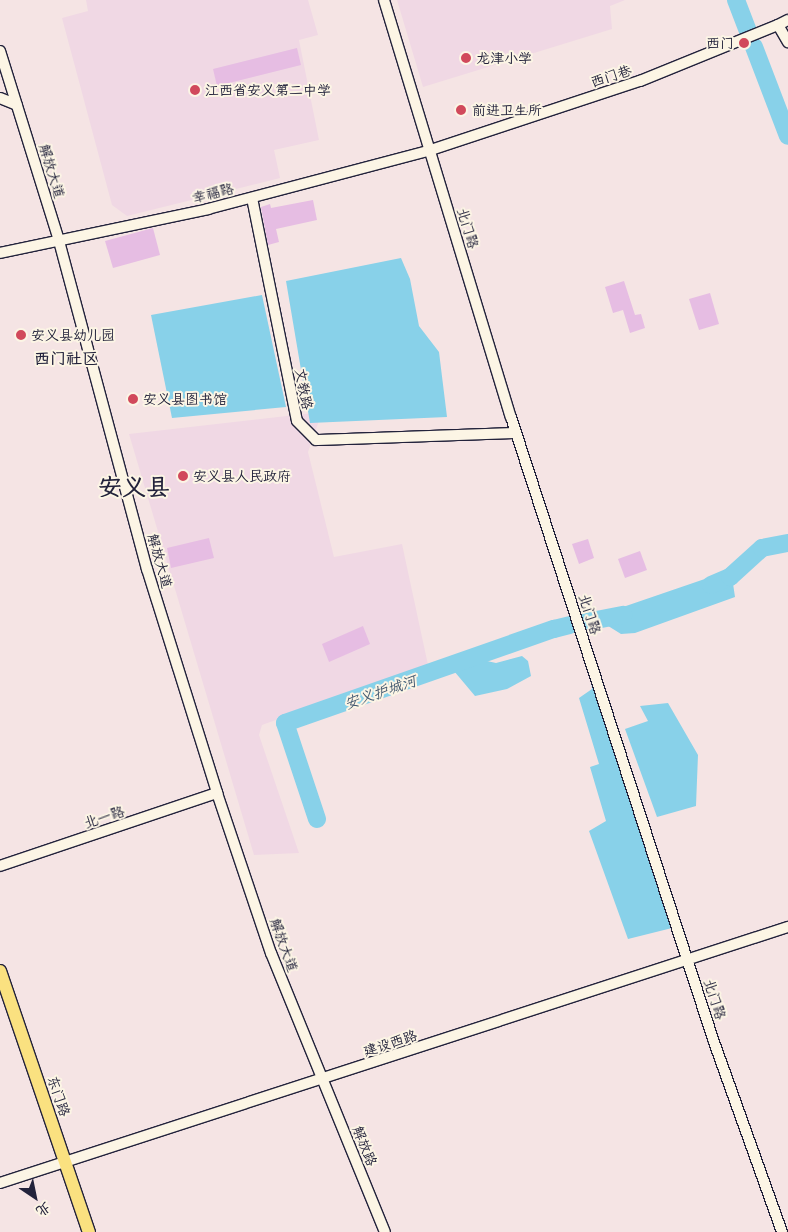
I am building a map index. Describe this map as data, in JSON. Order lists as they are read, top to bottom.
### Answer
{
  "streets": {
    "main road": ["东门路"],
    "street": [
      "西门巷",
      "解放大道",
      "幸福路",
      "北门路",
      "文教路",
      "北一路",
      "建设西路",
      "解放路"
    ]
  },
  "crossings": [
    ["西门巷", "幸福路"],
    ["西门巷", "北门路"],
    ["解放大道", "幸福路"],
    ["解放大道", "北一路"],
    ["解放大道", "建设西路"],
    ["解放大道", "解放路"],
    ["幸福路", "北门路"],
    ["幸福路", "文教路"],
    ["北门路", "文教路"],
    ["北门路", "建设西路"],
    ["建设西路", "东门路"],
    ["建设西路", "解放路"]
  ],
  "districts": ["西门社区", "安义县"],
  "water": ["安义护城河"],
  "places": [
    "西门",
    "龙津小学",
    "江西省安义第二中学",
    "前进卫生所",
    "安义县幼儿园",
    "安义县图书馆",
    "安义县人民政府"
  ],
  "north": "bottom right"
}
